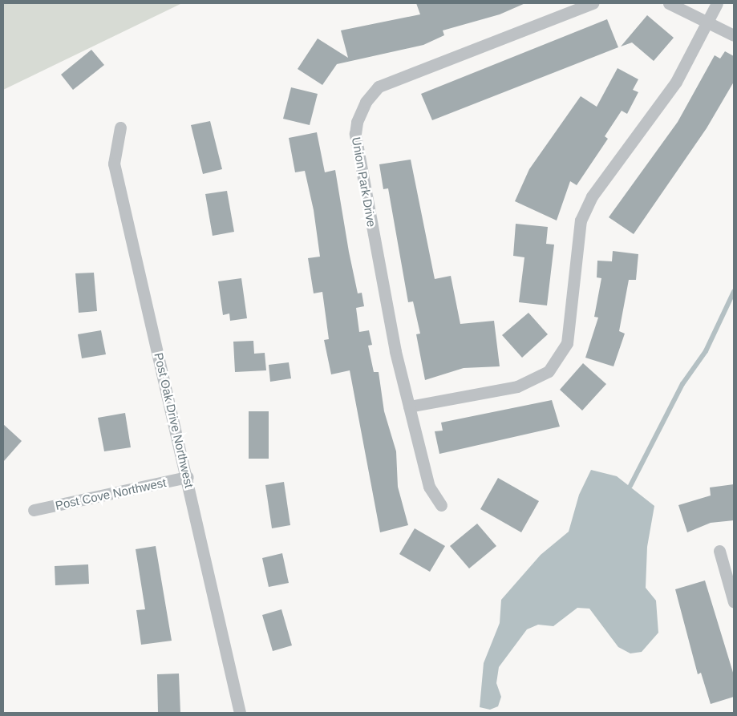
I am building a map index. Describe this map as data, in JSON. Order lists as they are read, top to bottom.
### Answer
{
  "streets": {
    "street": ["Union Park Drive", "Post Oak Drive Northwest", "Post Cove Northwest"]
  },
  "crossings": [
    ["Post Oak Drive Northwest", "Post Cove Northwest"]
  ]
}
